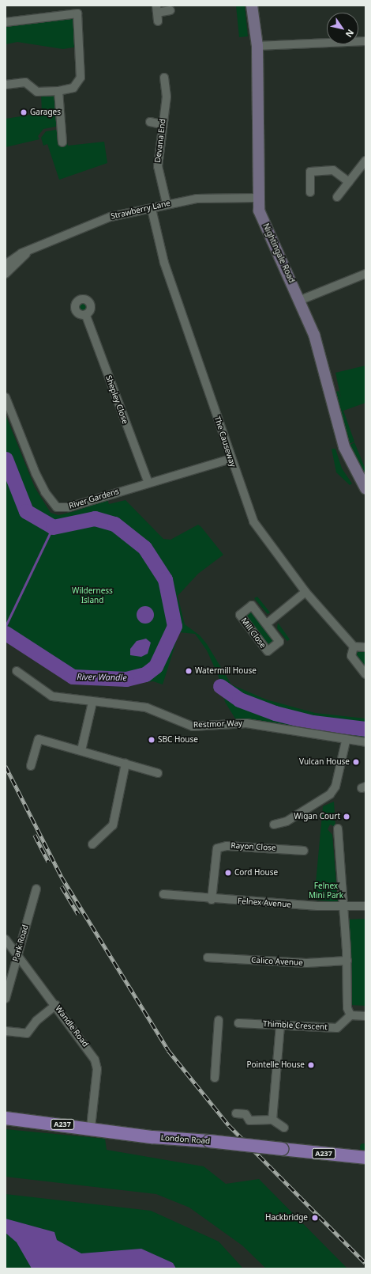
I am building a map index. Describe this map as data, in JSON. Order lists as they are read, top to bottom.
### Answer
{
  "streets": {
    "main road": ["Nightingale Road", "A237", "London Road"],
    "street": [
      "Devana End",
      "Strawberry Lane",
      "Shepley Close",
      "The Causeway",
      "River Gardens",
      "Mill Close",
      "Restmor Way",
      "Rayon Close",
      "Felnex Avenue",
      "Park Road",
      "Calico Avenue",
      "Thimble Crescent",
      "Wandle Road"
    ]
  },
  "crossings": [
    ["Devana End", "Strawberry Lane"],
    ["Strawberry Lane", "Nightingale Road"],
    ["Strawberry Lane", "The Causeway"],
    ["Shepley Close", "River Gardens"],
    ["The Causeway", "River Gardens"],
    ["The Causeway", "Mill Close"],
    ["Rayon Close", "Felnex Avenue"],
    ["Park Road", "Wandle Road"],
    ["Wandle Road", "London Road"]
  ],
  "water": ["River Wandle"],
  "parks": ["Wilderness Island", "Felnex Mini Park"],
  "places": [
    "Garages",
    "Watermill House",
    "SBC House",
    "Vulcan House",
    "Wigan Court",
    "Cord House",
    "Pointelle House",
    "Hackbridge"
  ],
  "north": "bottom right"
}
